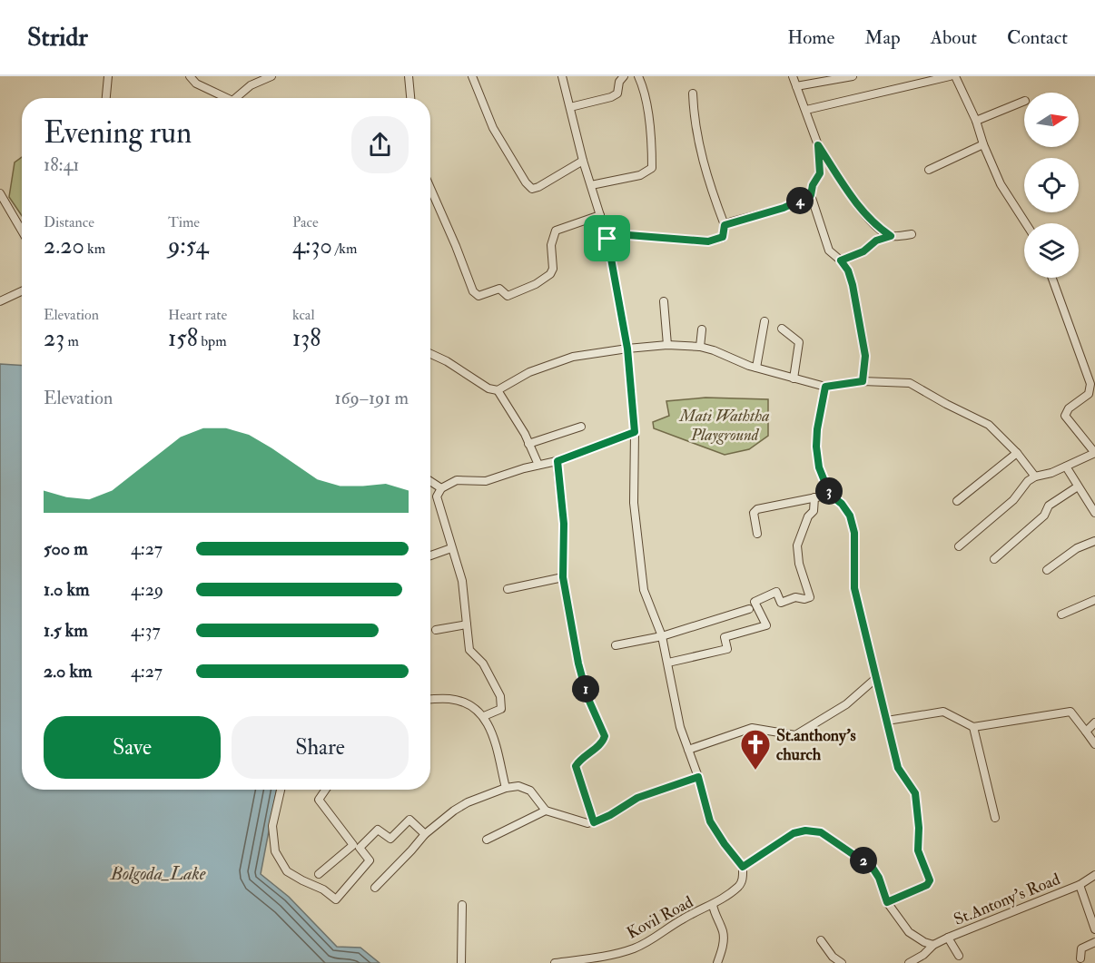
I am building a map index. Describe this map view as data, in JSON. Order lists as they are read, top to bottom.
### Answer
{
  "streets": {
    "street": ["St.Antony's Road", "Kovil Road"]
  },
  "water": ["Bolgoda_Lake"],
  "parks": ["Mati Waththa Playground"],
  "places": {
    "church": ["St.anthony's church"]
  },
  "north": "right",
  "page": {
    "header": "Stridr",
    "nav": [
      "Home",
      "Map",
      "About",
      "Contact"
    ],
    "heading": ["Evening run", "18:41"],
    "pins": [
      "4",
      "3",
      "1",
      "2"
    ],
    "stats": [
      ["Distance", "2.20 km"],
      ["Time", "9:54"],
      ["Pace", "4:30 /km"],
      ["Elevation", "23 m"],
      ["Heart rate", "158 bpm"],
      ["kcal", "138"]
    ],
    "chart": ["Elevation", "169–191 m"],
    "list": [
      {
        "name": "500 m",
        "note": "4:27"
      },
      {
        "name": "1.0 km",
        "note": "4:29"
      },
      {
        "name": "1.5 km",
        "note": "4:37"
      },
      {
        "name": "2.0 km",
        "note": "4:27"
      }
    ],
    "buttons": ["Save", "Share"]
  }
}
